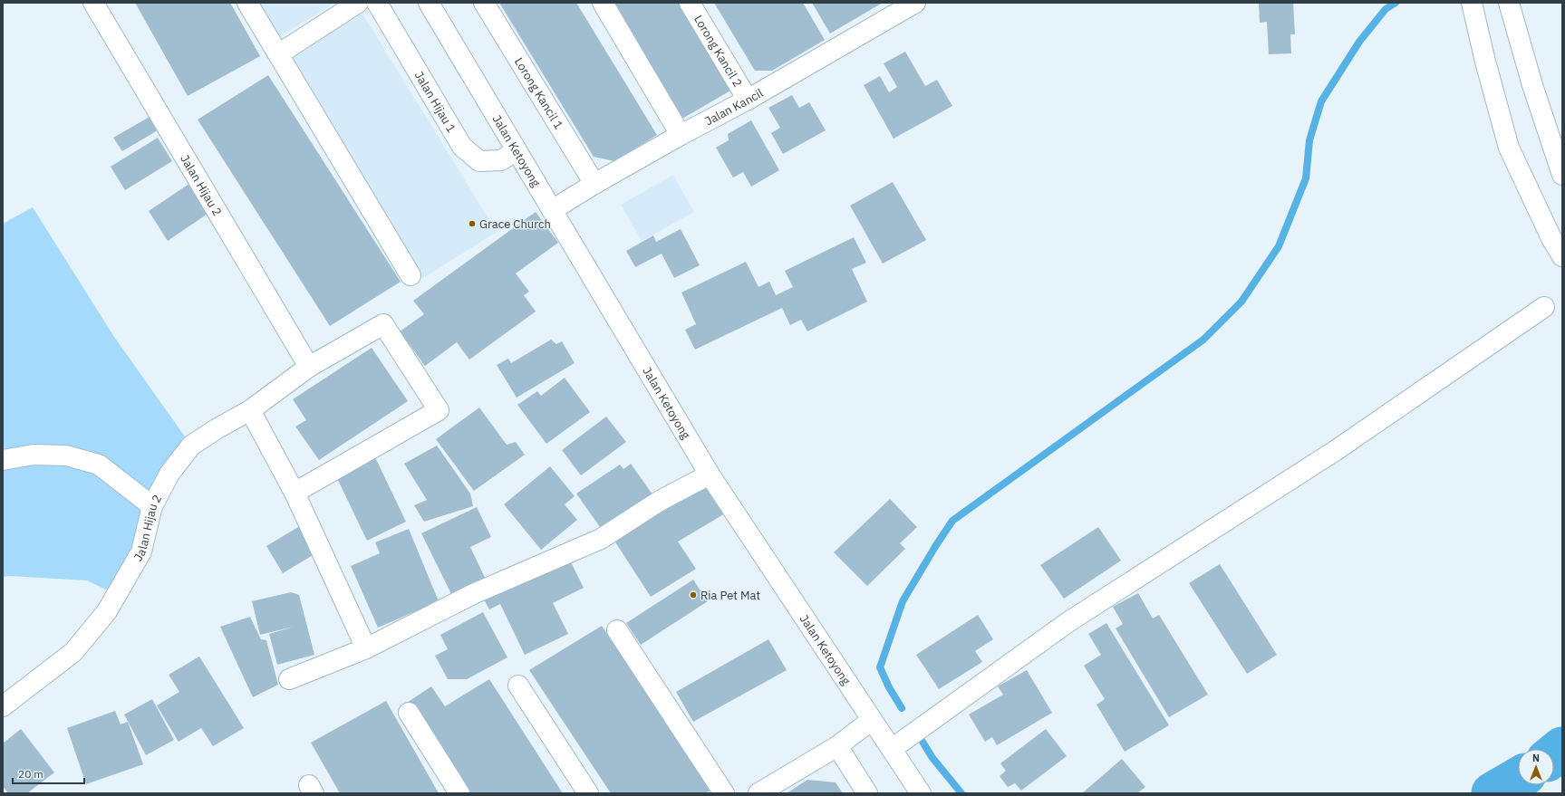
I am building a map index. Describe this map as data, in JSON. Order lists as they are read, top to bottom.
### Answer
{
  "streets": {
    "street": [
      "Lorong Kancil 2",
      "Lorong Kancil 1",
      "Jalan Hijau 1",
      "Jalan Kancil",
      "Jalan Ketoyong",
      "Jalan Hijau 2"
    ]
  },
  "crossings": [
    ["Lorong Kancil 2", "Jalan Kancil"],
    ["Lorong Kancil 1", "Jalan Kancil"],
    ["Jalan Hijau 1", "Jalan Ketoyong"],
    ["Jalan Kancil", "Jalan Ketoyong"]
  ],
  "places": ["Grace Church", "Ria Pet Mat"],
  "scale_bar": "20 m",
  "north": "top"
}
